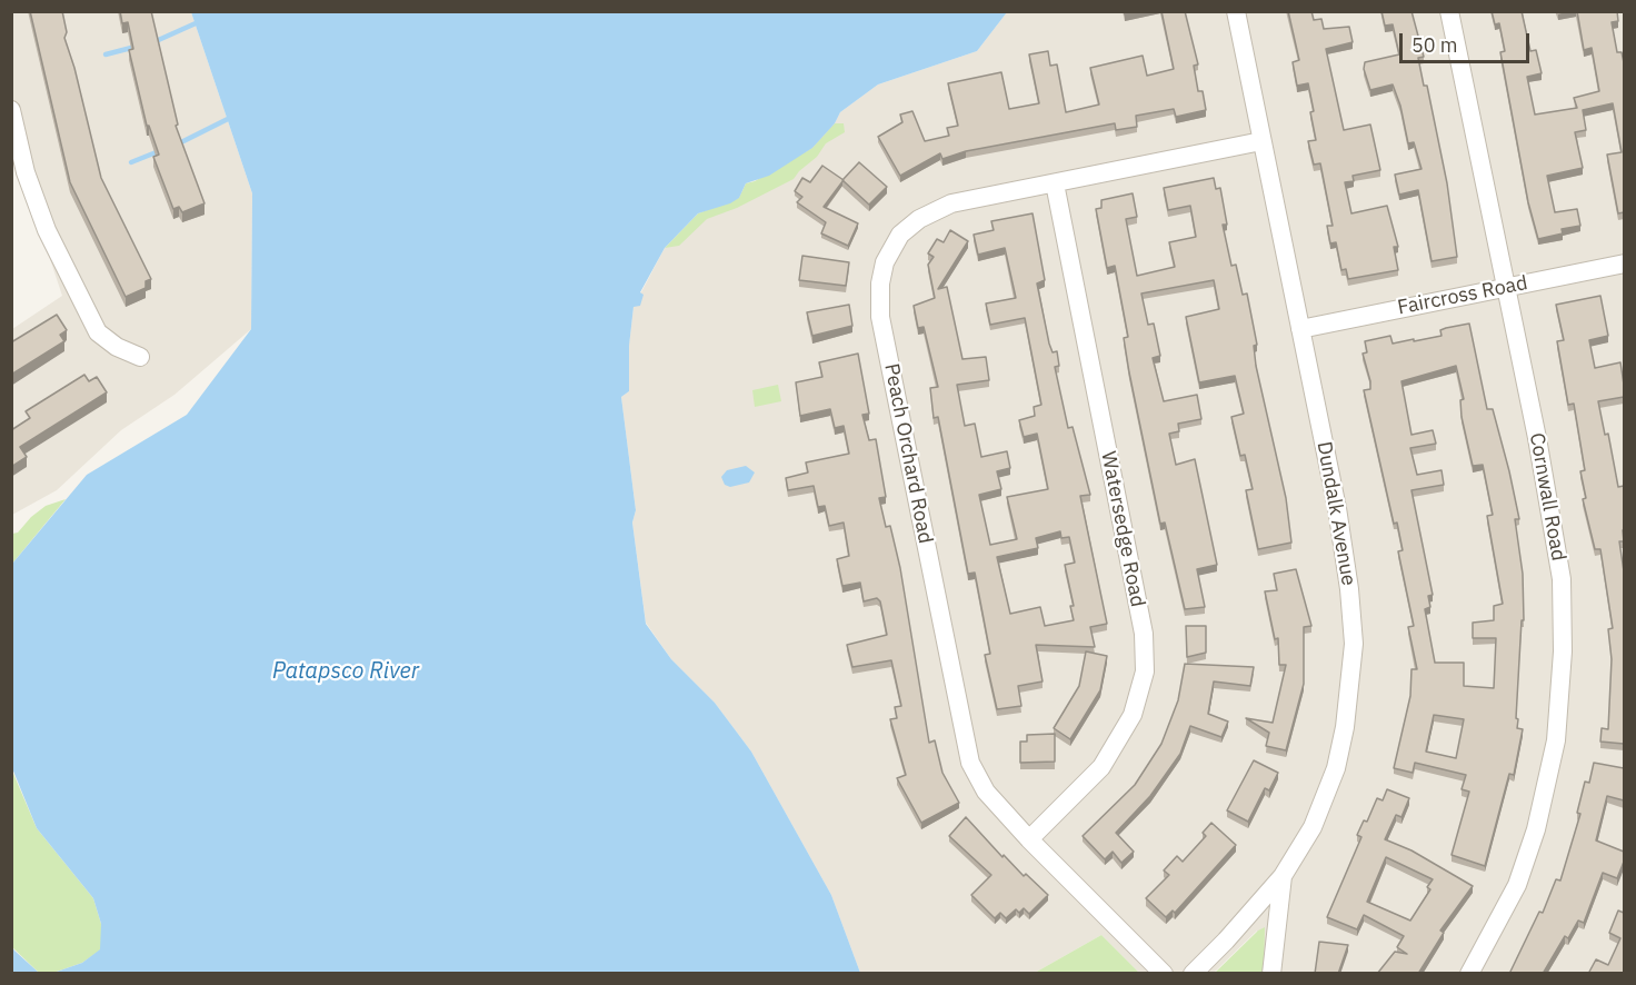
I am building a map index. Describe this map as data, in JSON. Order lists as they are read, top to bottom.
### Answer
{
  "streets": {
    "street": [
      "Faircross Road",
      "Peach Orchard Road",
      "Cornwall Road",
      "Dundalk Avenue",
      "Watersedge Road"
    ]
  },
  "crossings": [
    ["Faircross Road", "Cornwall Road"],
    ["Faircross Road", "Dundalk Avenue"],
    ["Peach Orchard Road", "Dundalk Avenue"],
    ["Peach Orchard Road", "Watersedge Road"]
  ],
  "water": ["Patapsco River"],
  "scale_bar": "50 m"
}
